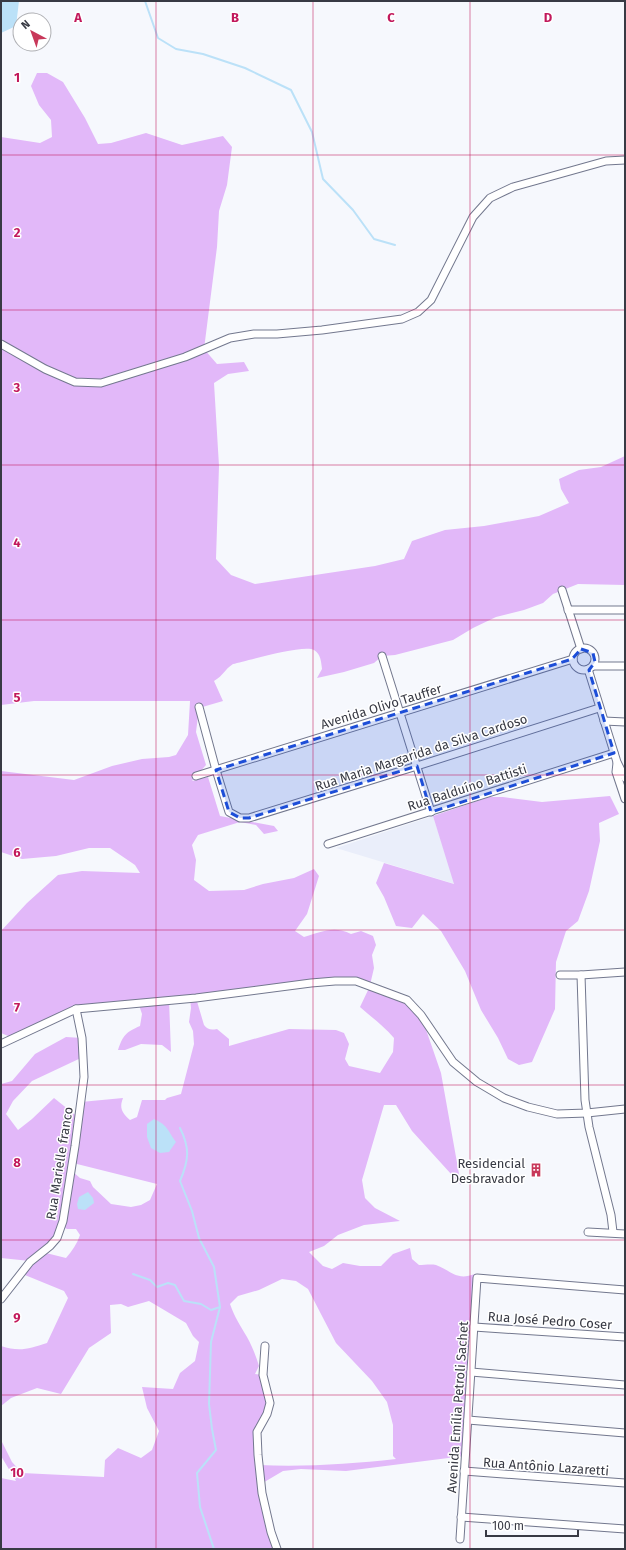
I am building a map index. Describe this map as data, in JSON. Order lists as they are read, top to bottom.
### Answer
{
  "streets": {
    "street": [
      "Avenida Olivo Tauffer",
      "Rua Maria Margarida da Silva Cardoso",
      "Rua Balduíno Battisti",
      "Rua Marielle franco",
      "Rua José Pedro Coser",
      "Avenida Emília Petroli Sachet",
      "Rua Antônio Lazaretti"
    ]
  },
  "crossings": [
    ["Avenida Olivo Tauffer", "Rua Maria Margarida da Silva Cardoso"],
    ["Rua José Pedro Coser", "Avenida Emília Petroli Sachet"],
    ["Avenida Emília Petroli Sachet", "Rua Antônio Lazaretti"]
  ],
  "places": {
    "building": ["Residencial Desbravador"]
  },
  "scale_bar": "100 m",
  "north": "top left",
  "grid": {
    "columns": [
      "A",
      "B",
      "C",
      "D"
    ],
    "rows": [
      "1",
      "2",
      "3",
      "4",
      "5",
      "6",
      "7",
      "8",
      "9",
      "10"
    ]
  }
}
